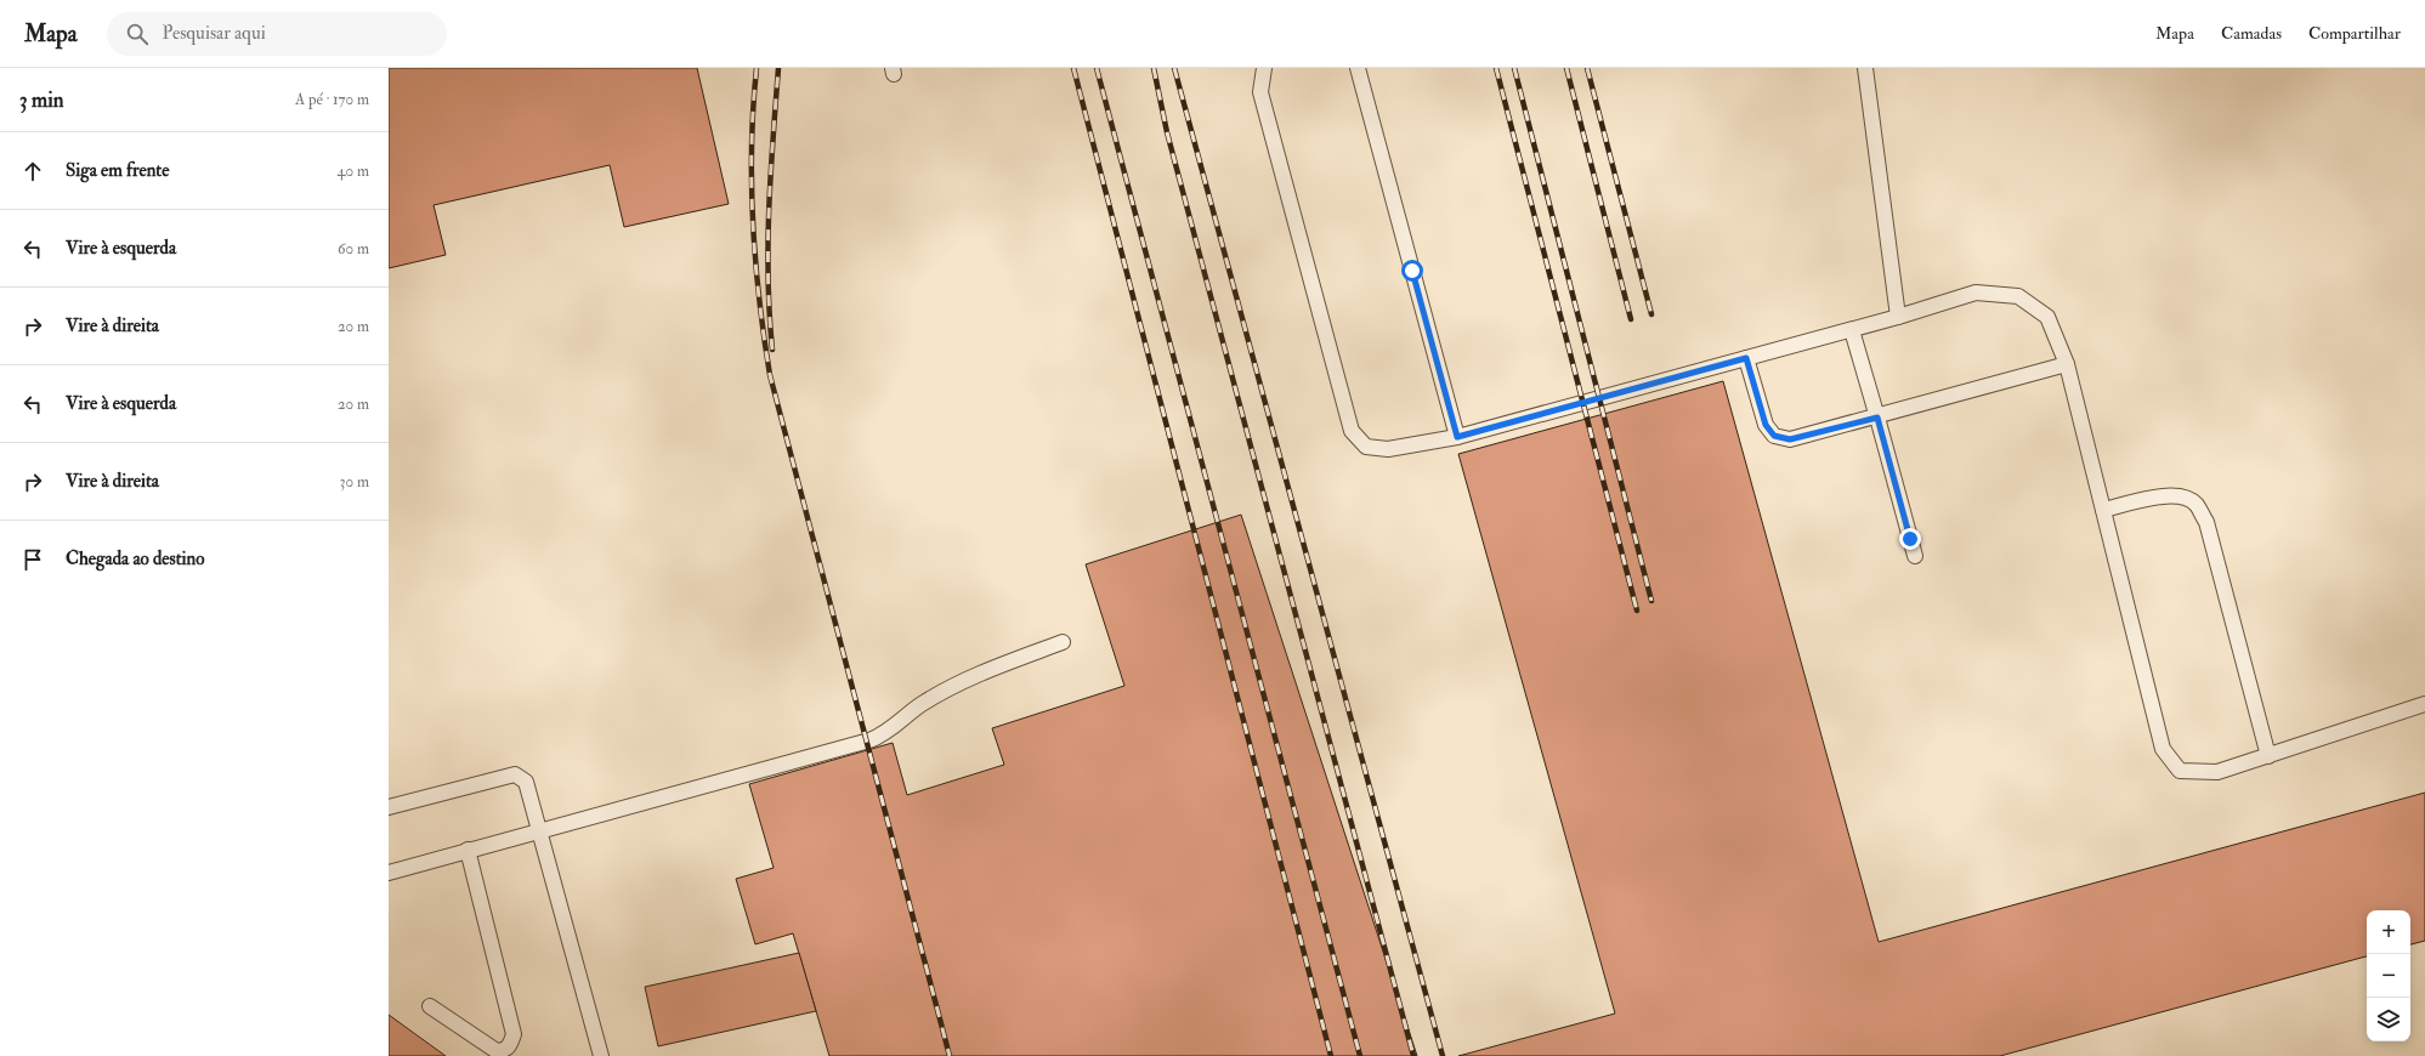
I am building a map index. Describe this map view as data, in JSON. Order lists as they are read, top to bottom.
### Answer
{
  "page": {
    "header": "Mapa",
    "search": "Pesquisar aqui",
    "nav": ["Mapa", "Camadas", "Compartilhar"],
    "heading": ["3 min", "A pé · 170 m"],
    "list": [
      ["Siga em frente", "40 m"],
      ["Vire à esquerda", "60 m"],
      ["Vire à direita", "20 m"],
      ["Vire à esquerda", "20 m"],
      ["Vire à direita", "30 m"],
      "Chegada ao destino"
    ],
    "map_buttons": ["+", "−"]
  }
}
